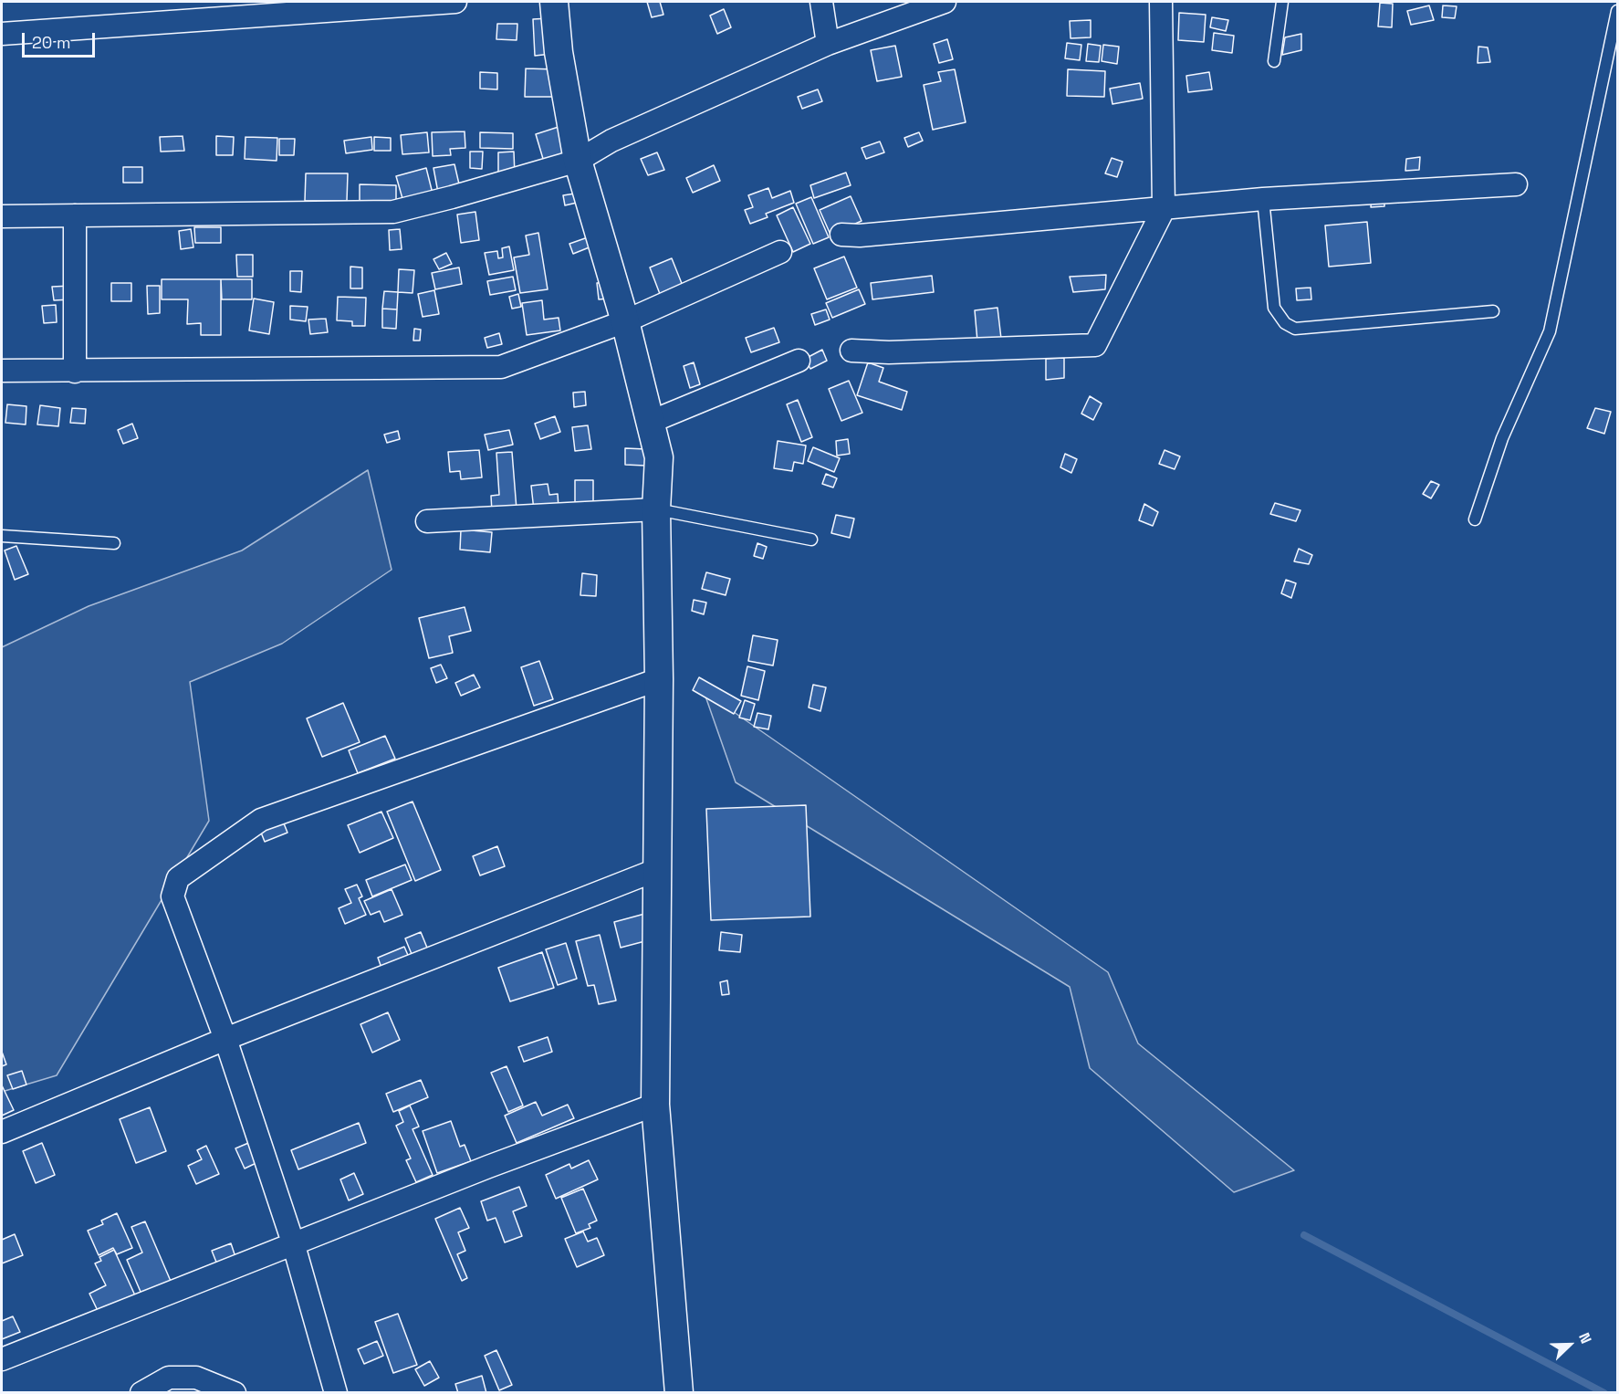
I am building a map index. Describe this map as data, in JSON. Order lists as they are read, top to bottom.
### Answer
{
  "scale_bar": "20 m",
  "north": "top right"
}
